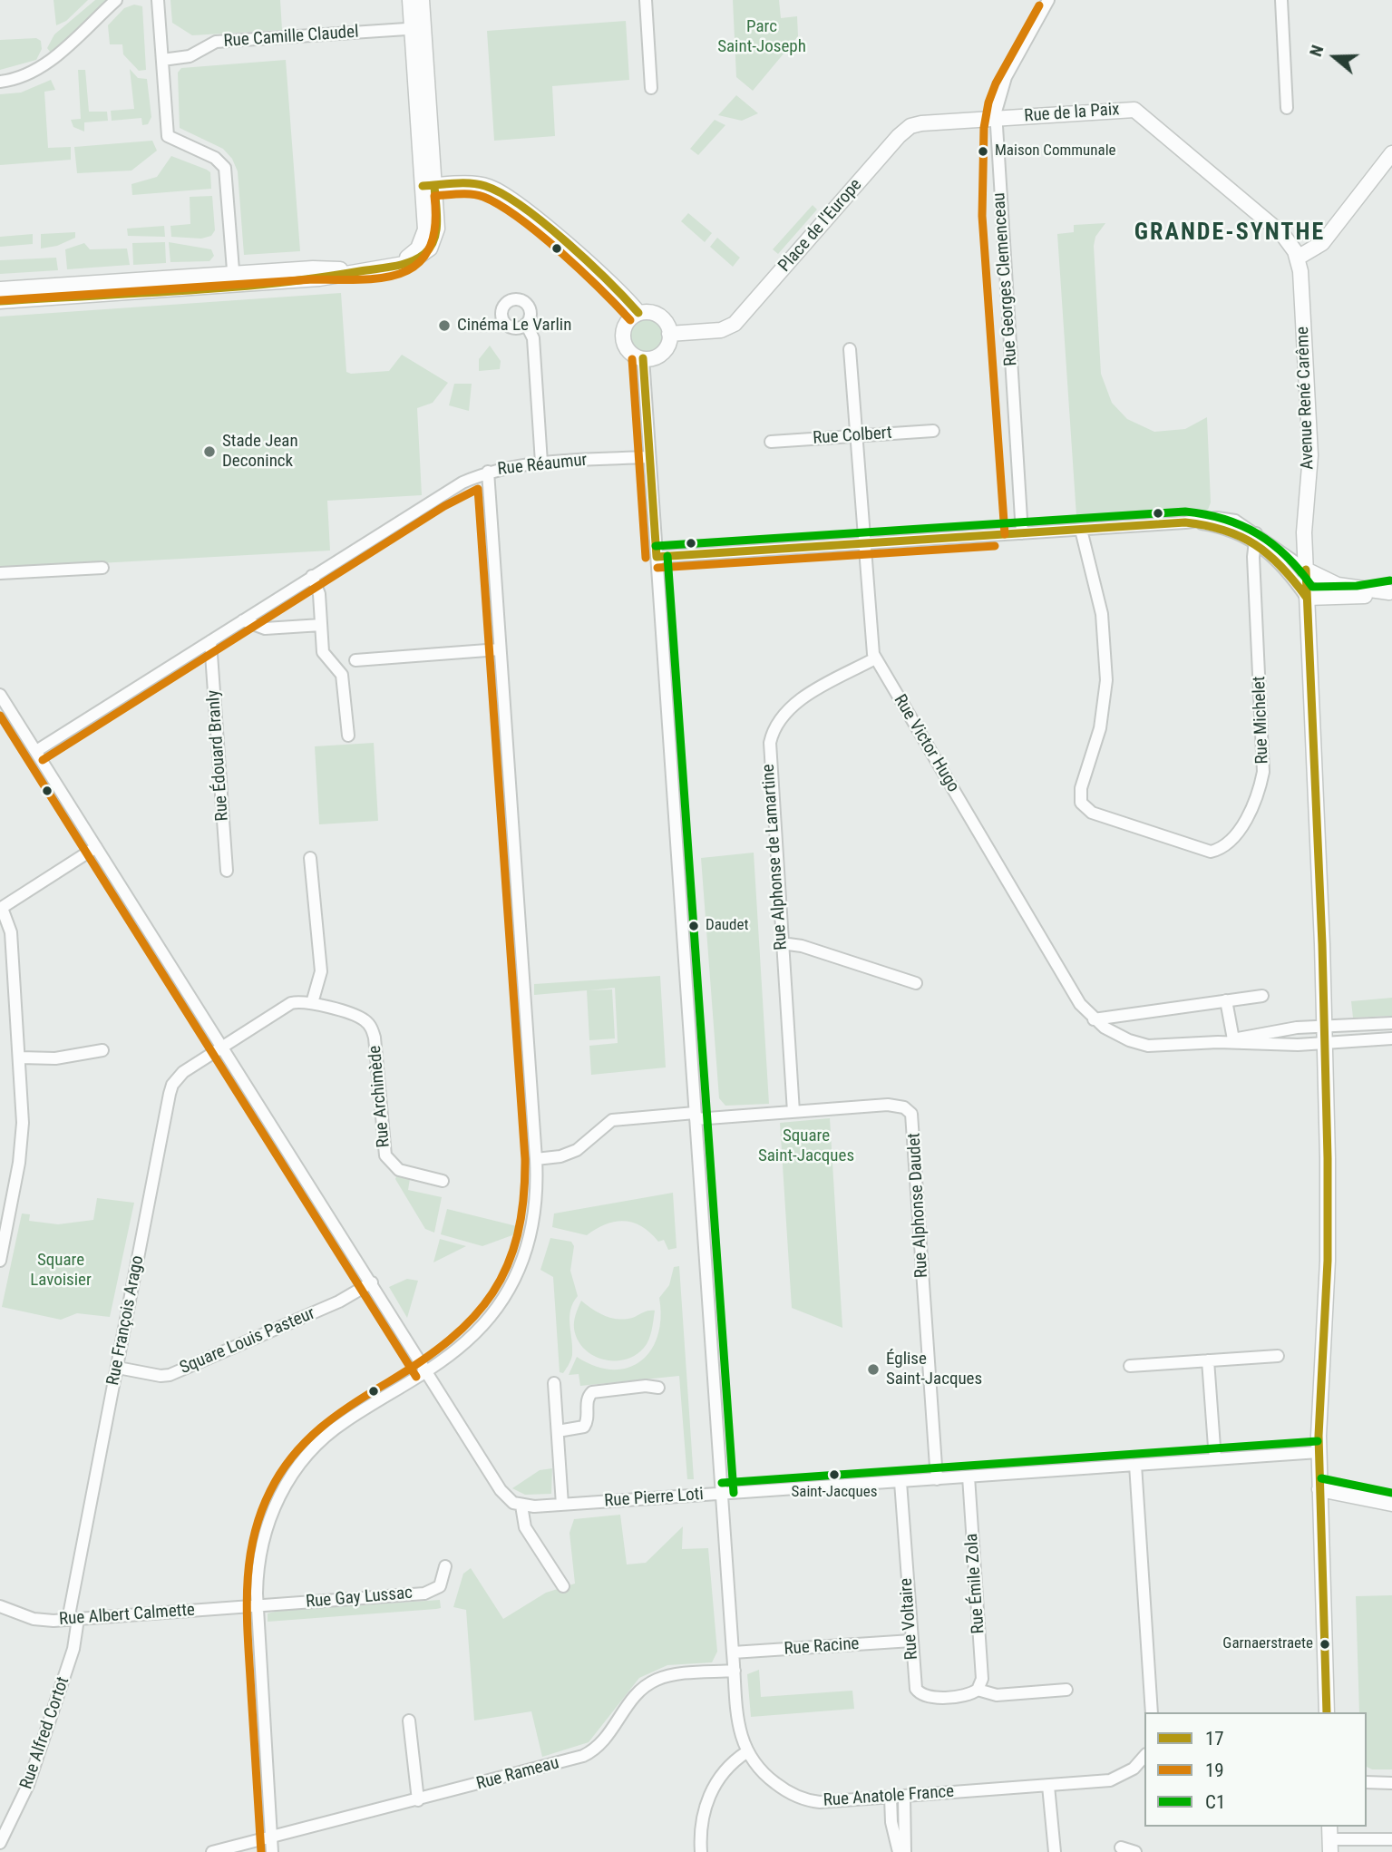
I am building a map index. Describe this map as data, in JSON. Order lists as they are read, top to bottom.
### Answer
{
  "streets": {
    "street": [
      "Rue Camille Claudel",
      "Rue de la Paix",
      "Place de l'Europe",
      "Rue Georges Clemenceau",
      "Avenue René Carême",
      "Rue Colbert",
      "Rue Réaumur",
      "Rue Michelet",
      "Rue Victor Hugo",
      "Rue Édouard Branly",
      "Rue Alphonse de Lamartine",
      "Rue Archimède",
      "Rue Alphonse Daudet",
      "Rue François Arago",
      "Square Louis Pasteur",
      "Rue Pierre Loti",
      "Rue Émile Zola",
      "Rue Gay Lussac",
      "Rue Albert Calmette",
      "Rue Voltaire",
      "Rue Racine",
      "Rue Alfred Cortot",
      "Rue Rameau",
      "Rue Anatole France"
    ]
  },
  "crossings": [
    ["Rue de la Paix", "Place de l'Europe"],
    ["Rue de la Paix", "Rue Georges Clemenceau"],
    ["Rue de la Paix", "Avenue René Carême"],
    ["Place de l'Europe", "Rue Anatole France"],
    ["Avenue René Carême", "Rue Victor Hugo"],
    ["Avenue René Carême", "Rue Pierre Loti"],
    ["Rue Colbert", "Rue Victor Hugo"],
    ["Rue Réaumur", "Rue Édouard Branly"],
    ["Rue Réaumur", "Rue Anatole France"],
    ["Rue Victor Hugo", "Rue Alphonse de Lamartine"],
    ["Rue Alphonse de Lamartine", "Rue Alphonse Daudet"],
    ["Rue Archimède", "Rue François Arago"],
    ["Rue Alphonse Daudet", "Rue Pierre Loti"],
    ["Rue Alphonse Daudet", "Rue Anatole France"],
    ["Rue François Arago", "Square Louis Pasteur"],
    ["Rue François Arago", "Rue Albert Calmette"],
    ["Rue François Arago", "Rue Alfred Cortot"],
    ["Rue Pierre Loti", "Rue Émile Zola"],
    ["Rue Pierre Loti", "Rue Voltaire"],
    ["Rue Pierre Loti", "Rue Anatole France"],
    ["Rue Émile Zola", "Rue Voltaire"],
    ["Rue Gay Lussac", "Rue Albert Calmette"],
    ["Rue Albert Calmette", "Rue Alfred Cortot"],
    ["Rue Voltaire", "Rue Racine"],
    ["Rue Racine", "Rue Anatole France"],
    ["Rue Rameau", "Rue Anatole France"]
  ],
  "districts": ["GRANDE-SYNTHE"],
  "parks": ["Parc Saint-Joseph", "Square Saint-Jacques", "Square Lavoisier"],
  "places": [
    "Maison Communale",
    "Cinéma Le Varlin",
    "Stade Jean Deconinck",
    "Daudet",
    "Église Saint-Jacques",
    "Saint-Jacques",
    "Garnaerstraete"
  ],
  "lines": ["transit line 19", "transit line 17", "transit line C1"],
  "legend": ["17", "19", "C1"],
  "north": "left"
}
